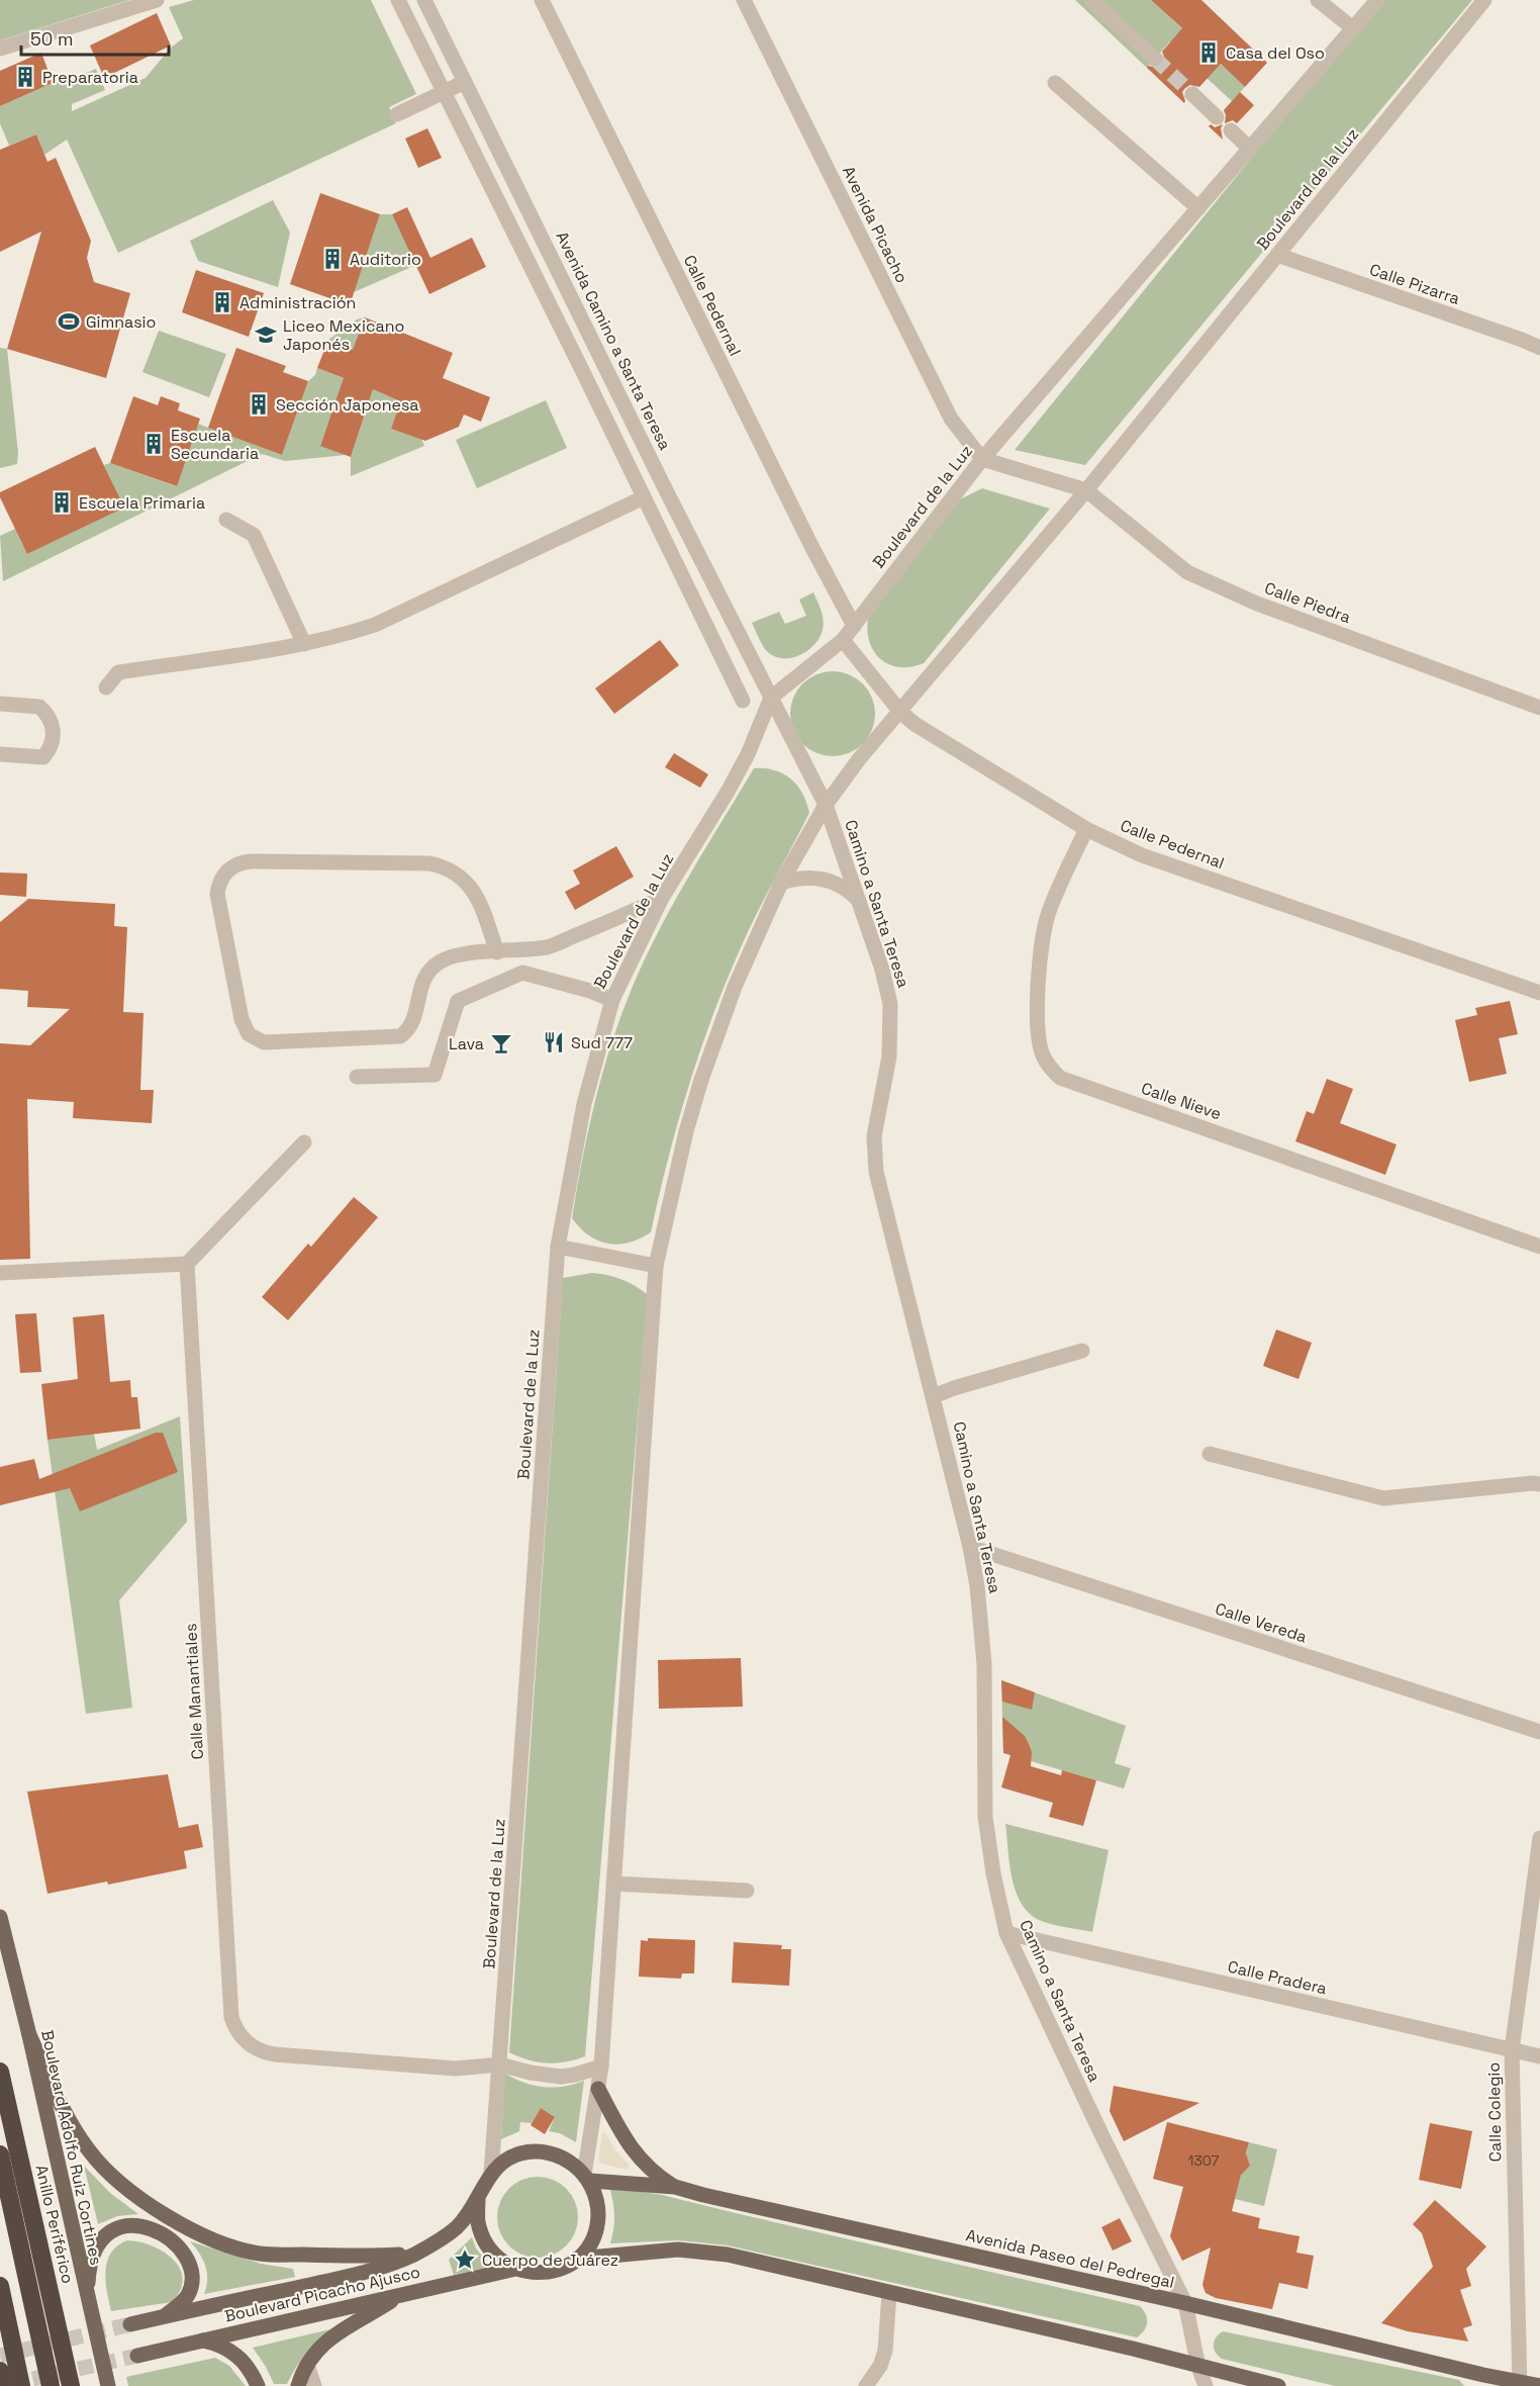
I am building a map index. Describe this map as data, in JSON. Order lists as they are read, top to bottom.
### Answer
{
  "streets": {
    "highway": ["Anillo Periférico"],
    "main road": ["Boulevard Adolfo Ruiz Cortines", "Avenida Paseo del Pedregal", "Boulevard Picacho Ajusco"],
    "street": [
      "Boulevard de la Luz",
      "Avenida Picacho",
      "Calle Pizarra",
      "Calle Pedernal",
      "Avenida Camino a Santa Teresa",
      "Calle Piedra",
      "Camino a Santa Teresa",
      "Calle Nieve",
      "Calle Vereda",
      "Calle Manantiales",
      "Calle Pradera",
      "Calle Colegio"
    ]
  },
  "crossings": [
    ["Boulevard de la Luz", "Avenida Picacho"],
    ["Boulevard de la Luz", "Calle Pizarra"],
    ["Boulevard de la Luz", "Calle Pedernal"],
    ["Boulevard de la Luz", "Avenida Camino a Santa Teresa"],
    ["Boulevard de la Luz", "Calle Piedra"],
    ["Boulevard de la Luz", "Camino a Santa Teresa"],
    ["Boulevard de la Luz", "Calle Manantiales"],
    ["Boulevard de la Luz", "Avenida Paseo del Pedregal"],
    ["Boulevard de la Luz", "Boulevard Picacho Ajusco"],
    ["Calle Pedernal", "Calle Nieve"],
    ["Avenida Camino a Santa Teresa", "Camino a Santa Teresa"],
    ["Camino a Santa Teresa", "Calle Vereda"],
    ["Camino a Santa Teresa", "Calle Pradera"],
    ["Camino a Santa Teresa", "Avenida Paseo del Pedregal"],
    ["Calle Pradera", "Calle Colegio"],
    ["Calle Colegio", "Avenida Paseo del Pedregal"],
    ["Avenida Paseo del Pedregal", "Boulevard Picacho Ajusco"]
  ],
  "places": {
    "building": [
      "Casa del Oso",
      "Preparatoria",
      "Auditorio",
      "Administración",
      "Sección Japonesa",
      "Escuela Secundaria",
      "Escuela Primaria"
    ],
    "sports": ["Gimnasio"],
    "school or university": ["Liceo Mexicano Japonés"],
    "restaurant": ["Sud 777"],
    "bar": ["Lava"],
    "place": ["Cuerpo de Juárez"]
  },
  "house_numbers": ["1307"],
  "scale_bar": "50 m"
}
